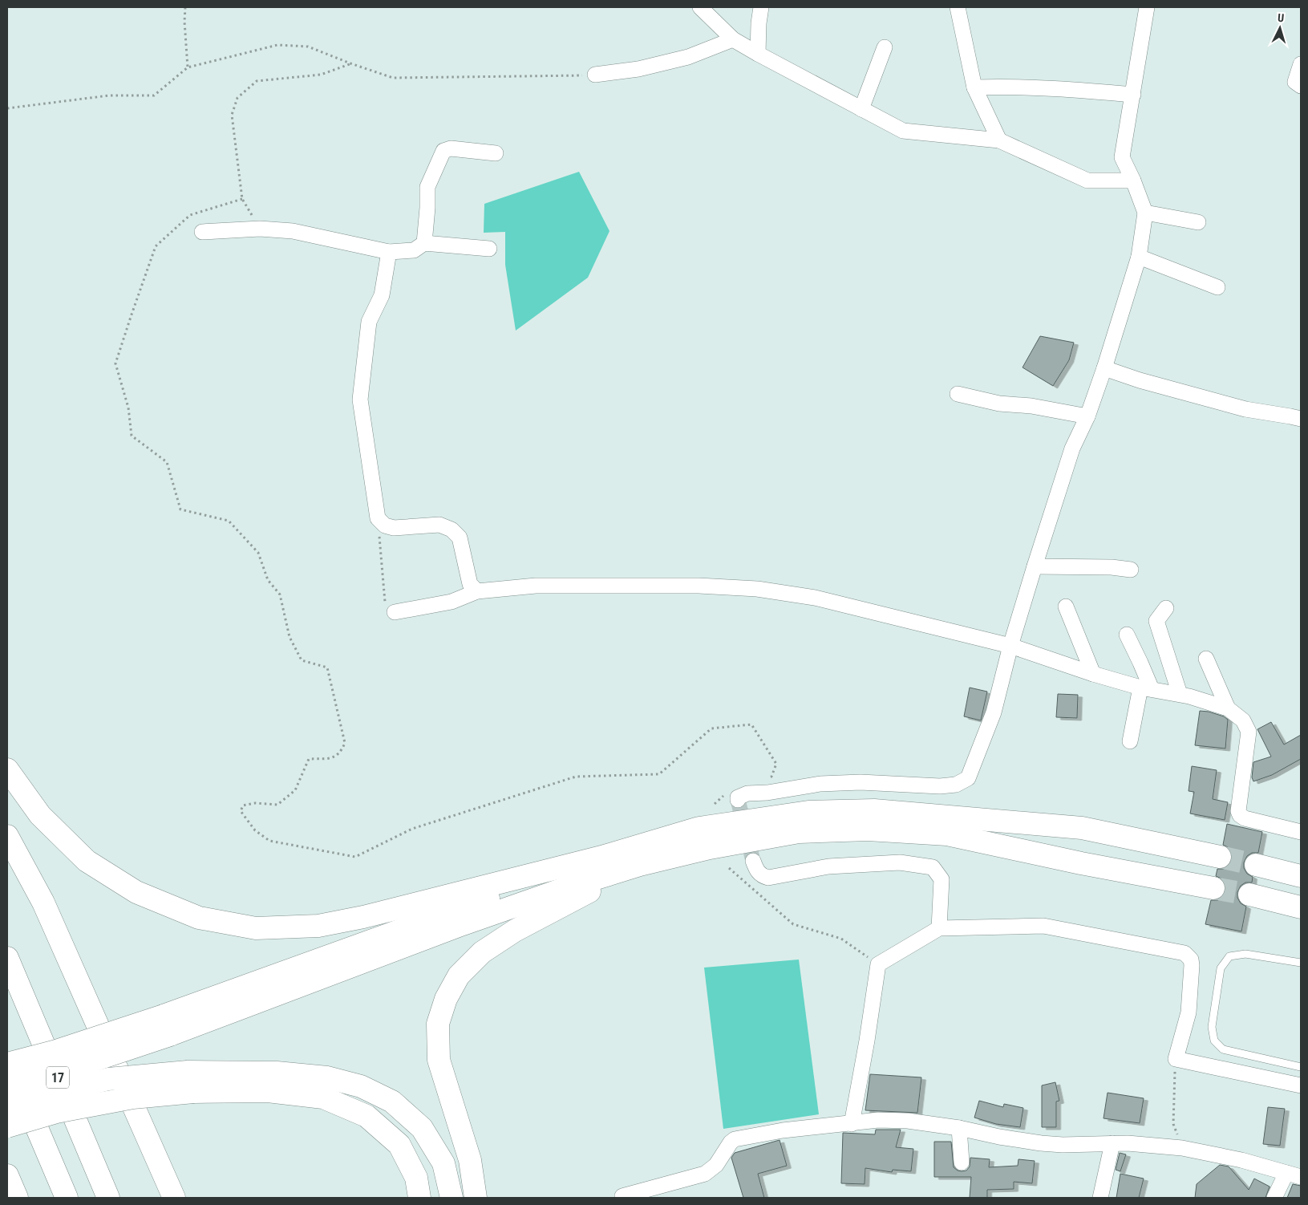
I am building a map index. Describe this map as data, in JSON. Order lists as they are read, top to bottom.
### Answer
{
  "streets": {
    "highway": ["17"]
  },
  "north": "top"
}
